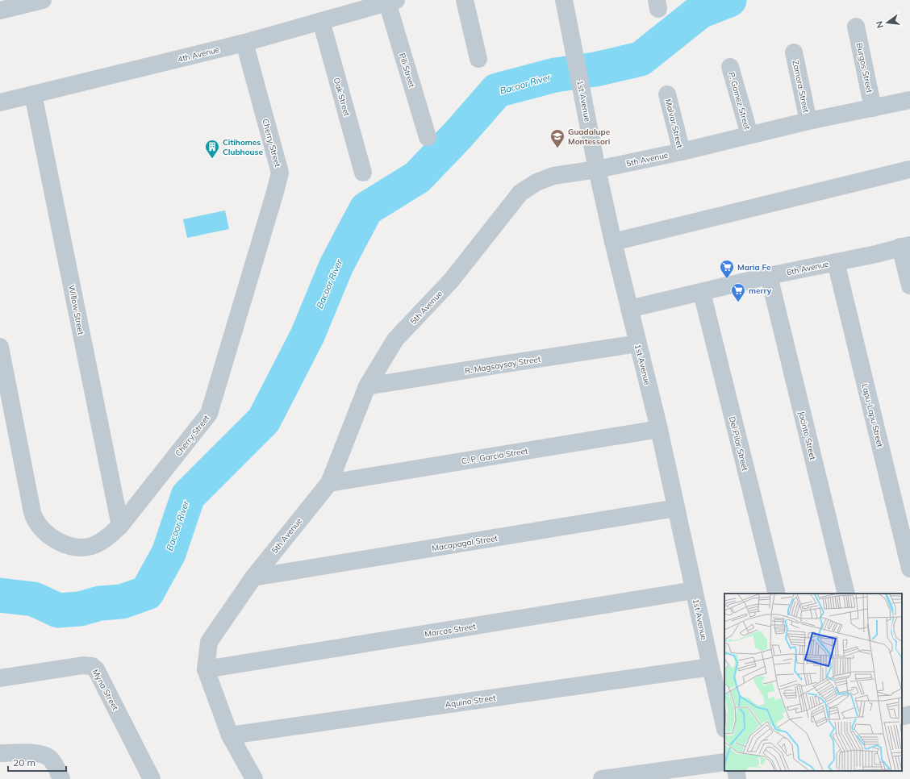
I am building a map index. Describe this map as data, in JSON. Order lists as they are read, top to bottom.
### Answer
{
  "streets": {
    "street": [
      "4th Avenue",
      "Burgos Street",
      "Pili Street",
      "Zamora Street",
      "Oak Street",
      "1st Avenue",
      "P. Gomez Street",
      "Malvar Street",
      "Cherry Street",
      "5th Avenue",
      "6th Avenue",
      "Willow Street",
      "R. Magsaysay Street",
      "Lapu-Lapu Street",
      "Jacinto Street",
      "Del Pilar Street",
      "C. P. Garcia Street",
      "Macapagal Street",
      "Marcos Street",
      "Myna Street",
      "Aquino Street"
    ]
  },
  "crossings": [
    ["4th Avenue", "Pili Street"],
    ["4th Avenue", "Oak Street"],
    ["4th Avenue", "Cherry Street"],
    ["4th Avenue", "Willow Street"],
    ["Burgos Street", "5th Avenue"],
    ["Zamora Street", "5th Avenue"],
    ["1st Avenue", "5th Avenue"],
    ["1st Avenue", "6th Avenue"],
    ["1st Avenue", "R. Magsaysay Street"],
    ["1st Avenue", "C. P. Garcia Street"],
    ["1st Avenue", "Macapagal Street"],
    ["1st Avenue", "Marcos Street"],
    ["1st Avenue", "Aquino Street"],
    ["P. Gomez Street", "5th Avenue"],
    ["Malvar Street", "5th Avenue"],
    ["Cherry Street", "Willow Street"],
    ["5th Avenue", "R. Magsaysay Street"],
    ["5th Avenue", "C. P. Garcia Street"],
    ["5th Avenue", "Macapagal Street"],
    ["5th Avenue", "Marcos Street"],
    ["5th Avenue", "Aquino Street"],
    ["6th Avenue", "Lapu-Lapu Street"],
    ["6th Avenue", "Jacinto Street"],
    ["6th Avenue", "Del Pilar Street"]
  ],
  "water": ["Bacoor River"],
  "places": {
    "school or university": ["Guadalupe Montessori"],
    "building": ["Citihomes Clubhouse"],
    "supermarket": ["Maria Fe", "merry"]
  },
  "scale_bar": "20 m",
  "north": "left"
}
